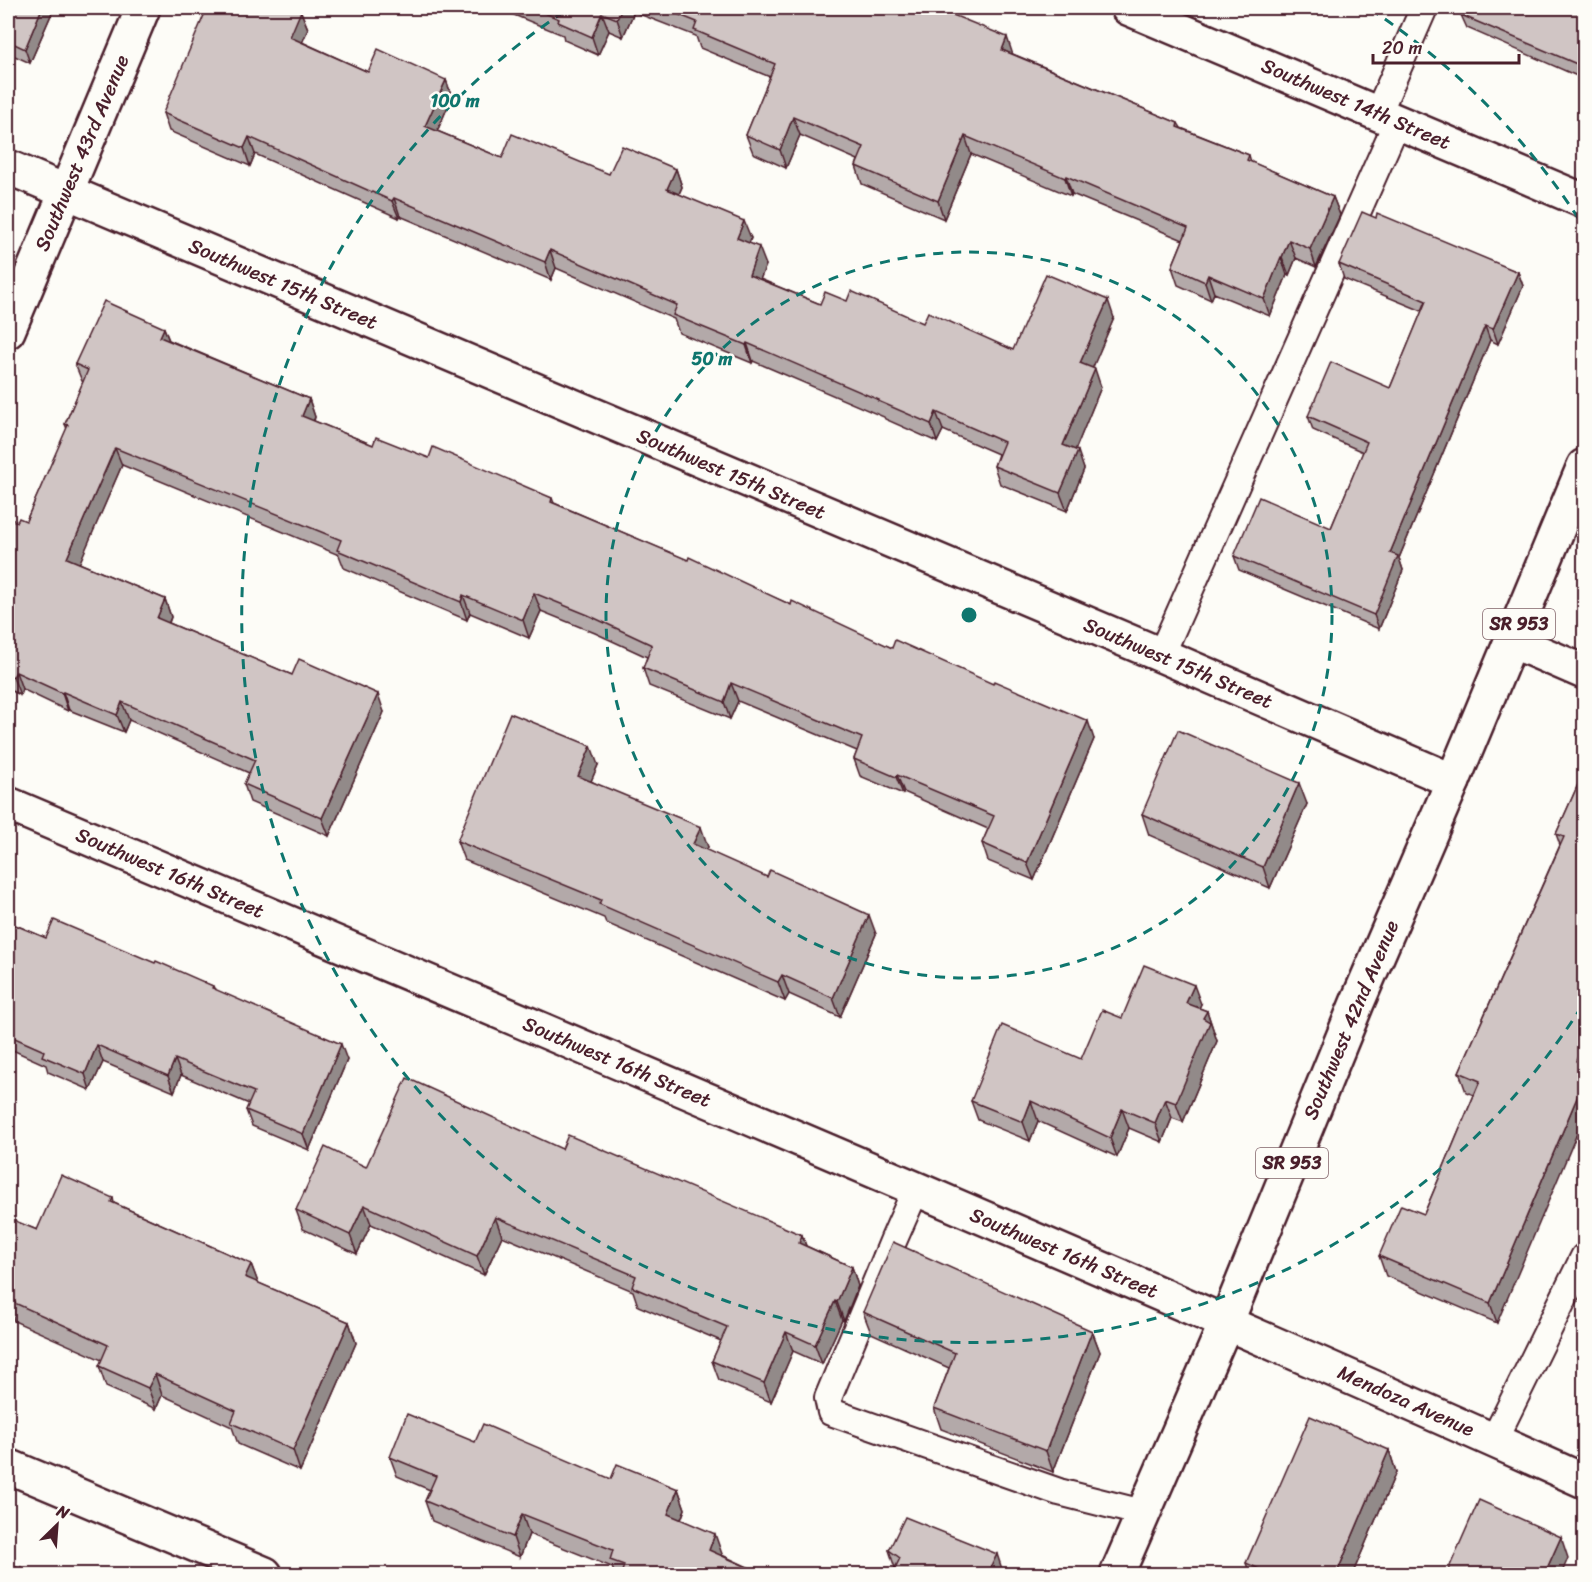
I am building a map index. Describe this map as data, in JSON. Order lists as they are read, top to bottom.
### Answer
{
  "streets": {
    "street": [
      "Southwest 14th Street",
      "Southwest 43rd Avenue",
      "Southwest 15th Street",
      "SR 953",
      "Southwest 16th Street",
      "Southwest 42nd Avenue",
      "Mendoza Avenue"
    ]
  },
  "crossings": [
    ["Southwest 43rd Avenue", "Southwest 15th Street"],
    ["Southwest 15th Street", "Southwest 42nd Avenue"],
    ["Southwest 16th Street", "Southwest 42nd Avenue"],
    ["Southwest 16th Street", "Mendoza Avenue"],
    ["Southwest 42nd Avenue", "Mendoza Avenue"]
  ],
  "scale_bar": "20 m",
  "north": "top right",
  "rings": ["100 m", "50 m"]
}
